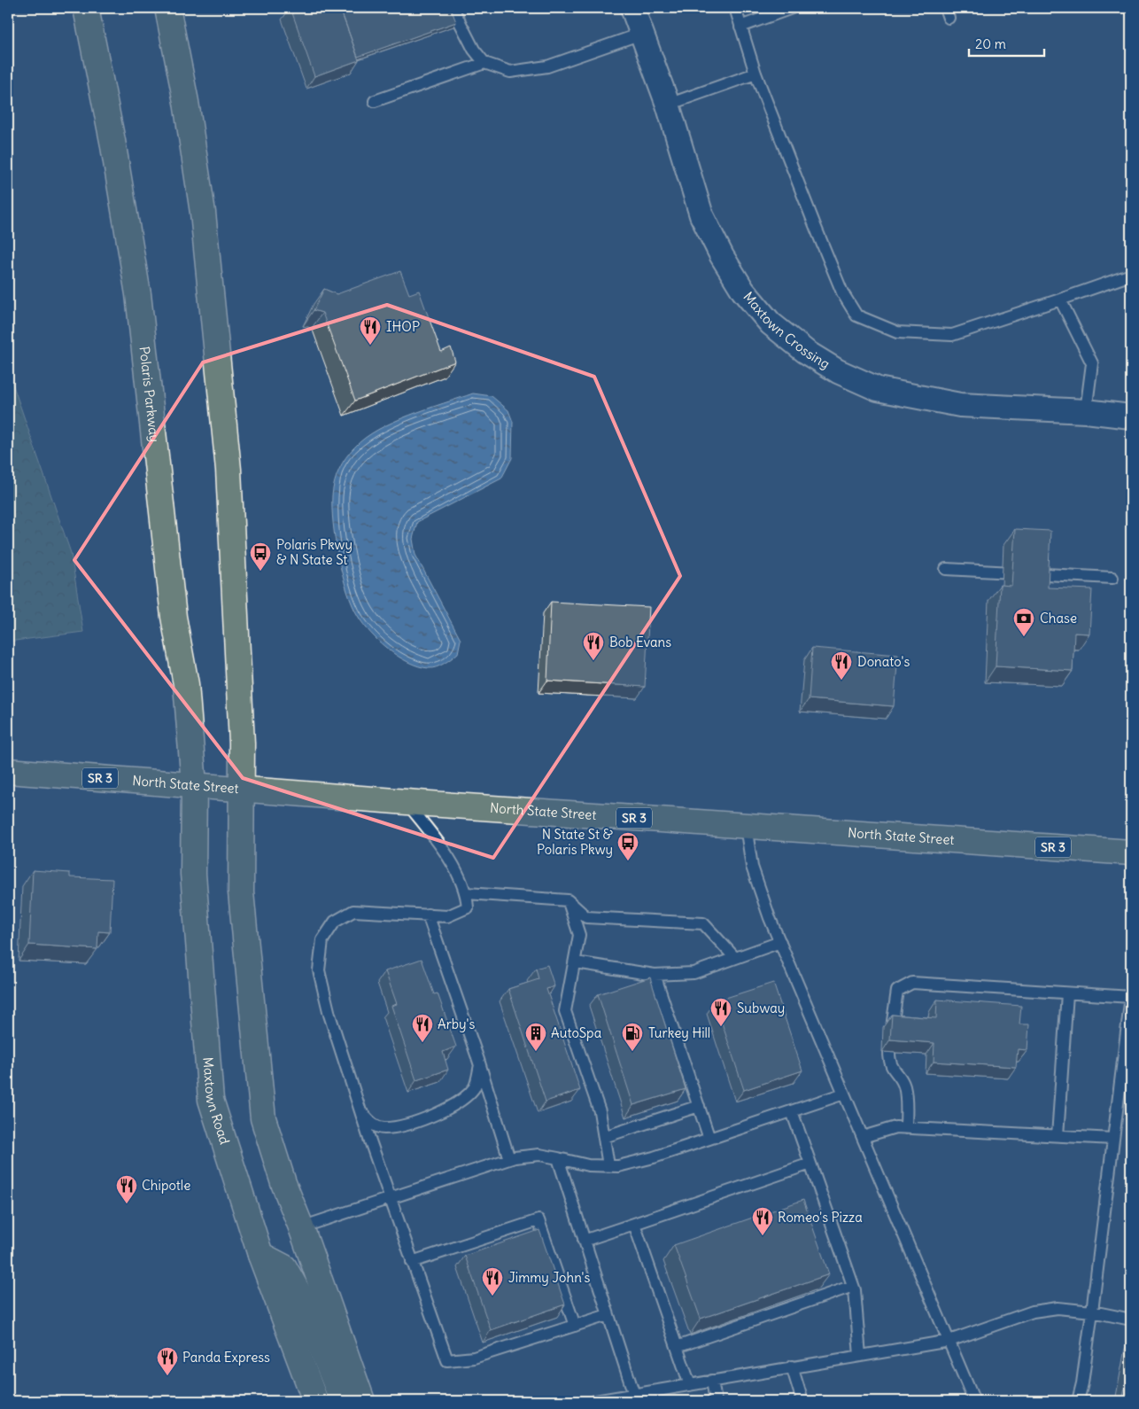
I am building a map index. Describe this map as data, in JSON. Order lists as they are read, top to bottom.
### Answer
{
  "streets": {
    "main road": [
      "Polaris Parkway",
      "SR 3",
      "North State Street",
      "Maxtown Road"
    ],
    "street": ["Maxtown Crossing"]
  },
  "crossings": [
    ["Polaris Parkway", "North State Street"],
    ["Polaris Parkway", "Maxtown Road"],
    ["North State Street", "Maxtown Road"]
  ],
  "places": {
    "restaurant": [
      "IHOP",
      "Bob Evans",
      "Donato's",
      "Subway",
      "Arby's",
      "Chipotle",
      "Romeo's Pizza",
      "Jimmy John's",
      "Panda Express"
    ],
    "bus stop": ["Polaris Pkwy & N State St", "N State St & Polaris Pkwy"],
    "bank": ["Chase"],
    "building": ["AutoSpa"],
    "fuel station": ["Turkey Hill"]
  },
  "scale_bar": "20 m"
}
